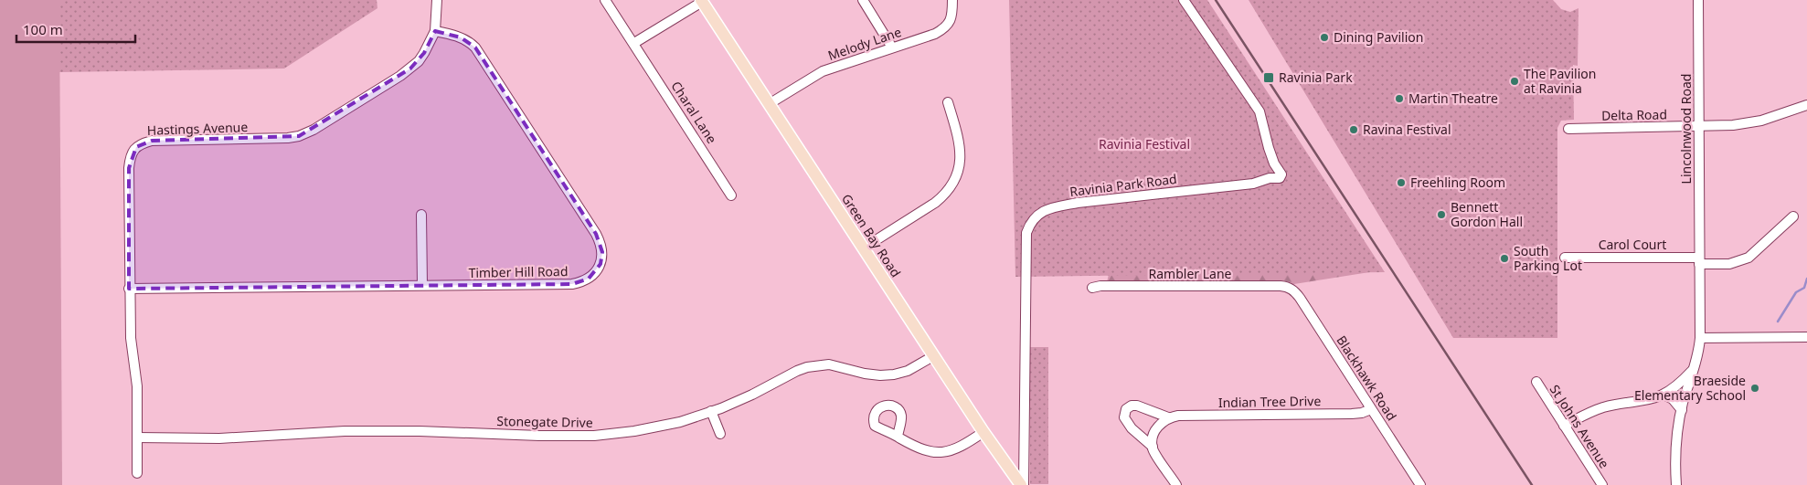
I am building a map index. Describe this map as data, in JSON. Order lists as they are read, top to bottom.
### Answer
{
  "streets": {
    "main road": ["Green Bay Road"],
    "street": [
      "Melody Lane",
      "Charal Lane",
      "Delta Road",
      "Hastings Avenue",
      "Lincolnwood Road",
      "Ravinia Park Road",
      "Carol Court",
      "Timber Hill Road",
      "Rambler Lane",
      "Blackhawk Road",
      "Indian Tree Drive",
      "Stonegate Drive",
      "St Johns Avenue"
    ]
  },
  "crossings": [
    ["Melody Lane", "Green Bay Road"],
    ["Delta Road", "Lincolnwood Road"],
    ["Hastings Avenue", "Timber Hill Road"],
    ["Hastings Avenue", "Stonegate Drive"],
    ["Lincolnwood Road", "Carol Court"],
    ["Ravinia Park Road", "Green Bay Road"],
    ["Green Bay Road", "Stonegate Drive"],
    ["Rambler Lane", "Blackhawk Road"],
    ["Blackhawk Road", "Indian Tree Drive"]
  ],
  "parks": ["Ravinia Festival"],
  "places": {
    "other": [
      "Dining Pavilion",
      "The Pavilion at Ravinia",
      "Martin Theatre",
      "Ravina Festival",
      "Freehling Room",
      "Bennett Gordon Hall",
      "South Parking Lot",
      "Braeside Elementary School"
    ],
    "transit": ["Ravinia Park"]
  },
  "scale_bar": "100 m"
}
